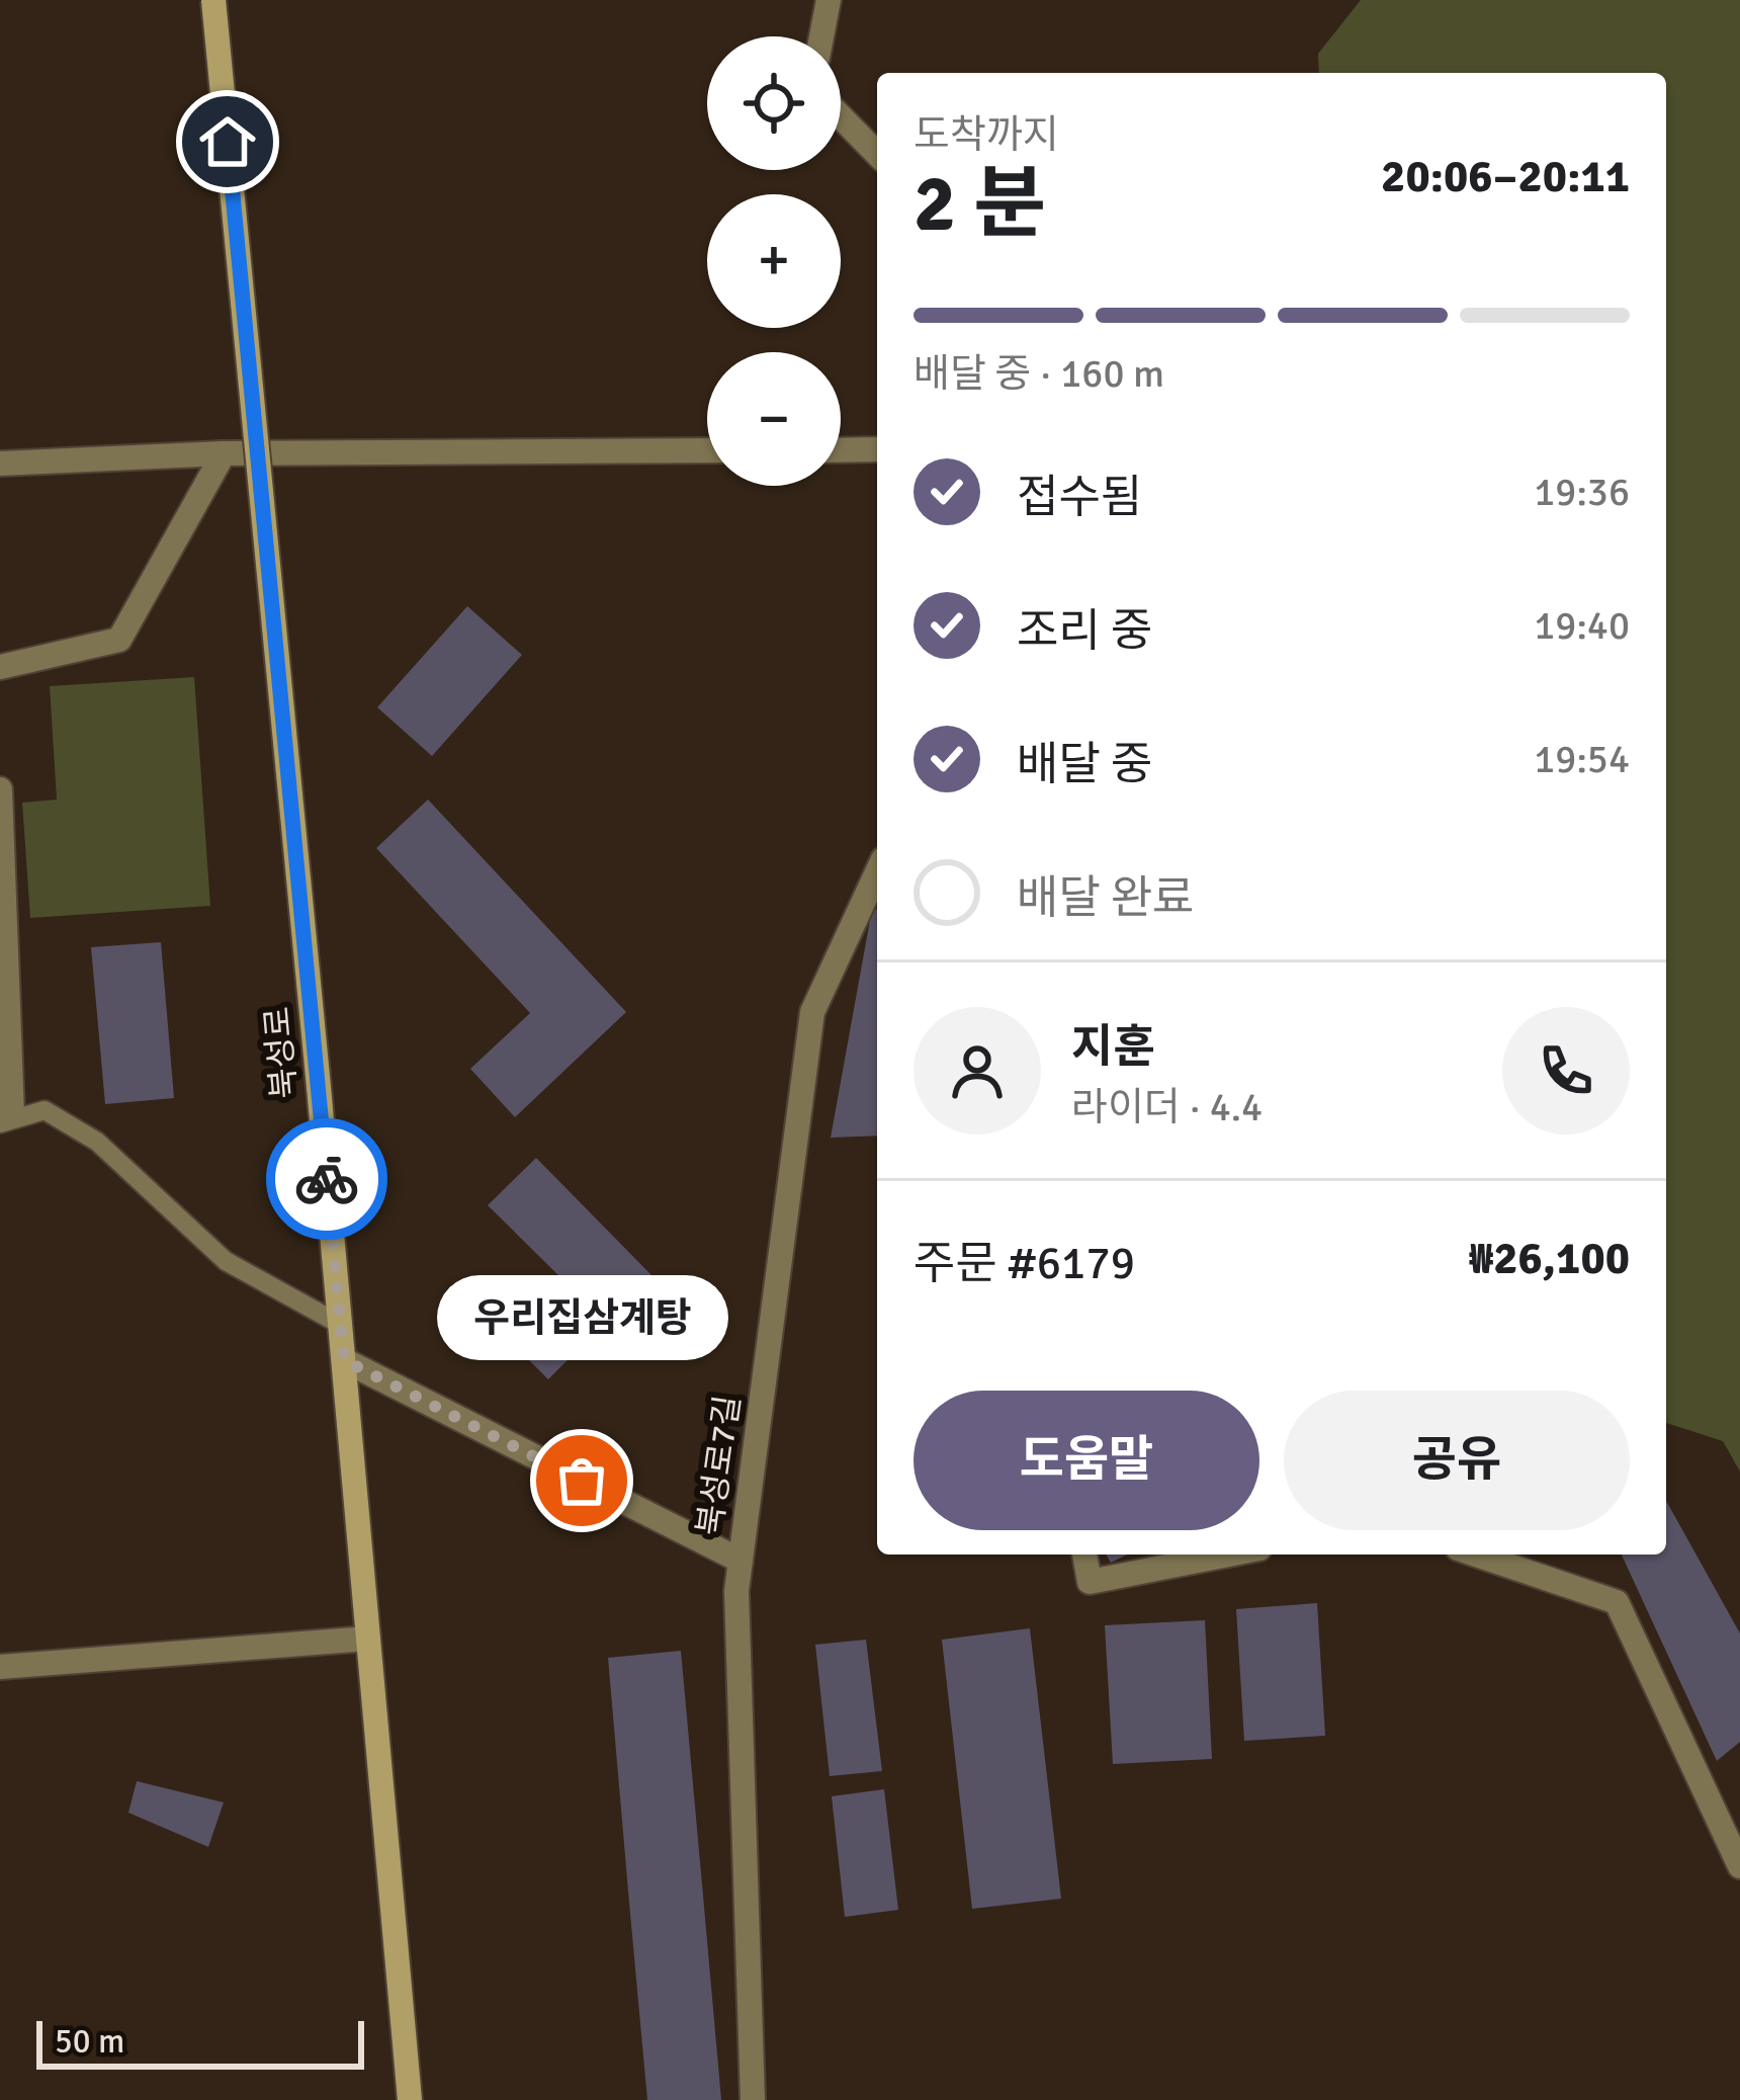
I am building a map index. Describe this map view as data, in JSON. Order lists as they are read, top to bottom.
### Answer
{
  "streets": {
    "main road": ["북성로"],
    "street": ["북성로7길"]
  },
  "places": ["우리집삼계탕"],
  "scale_bar": "50 m",
  "page": {
    "map_buttons": ["+", "−"],
    "heading": ["2 분", "도착까지", "20:06–20:11"],
    "panel": [
      "지훈",
      "라이더 · 4.4",
      "주문 #6179",
      "₩26,100"
    ],
    "bar": "배달 중 · 160 m",
    "list": [
      ["접수됨", "19:36"],
      ["조리 중", "19:40"],
      ["배달 중", "19:54"],
      "배달 완료"
    ],
    "bubble": "우리집삼계탕",
    "buttons": ["도움말", "공유"],
    "scale": "50 m"
  }
}
